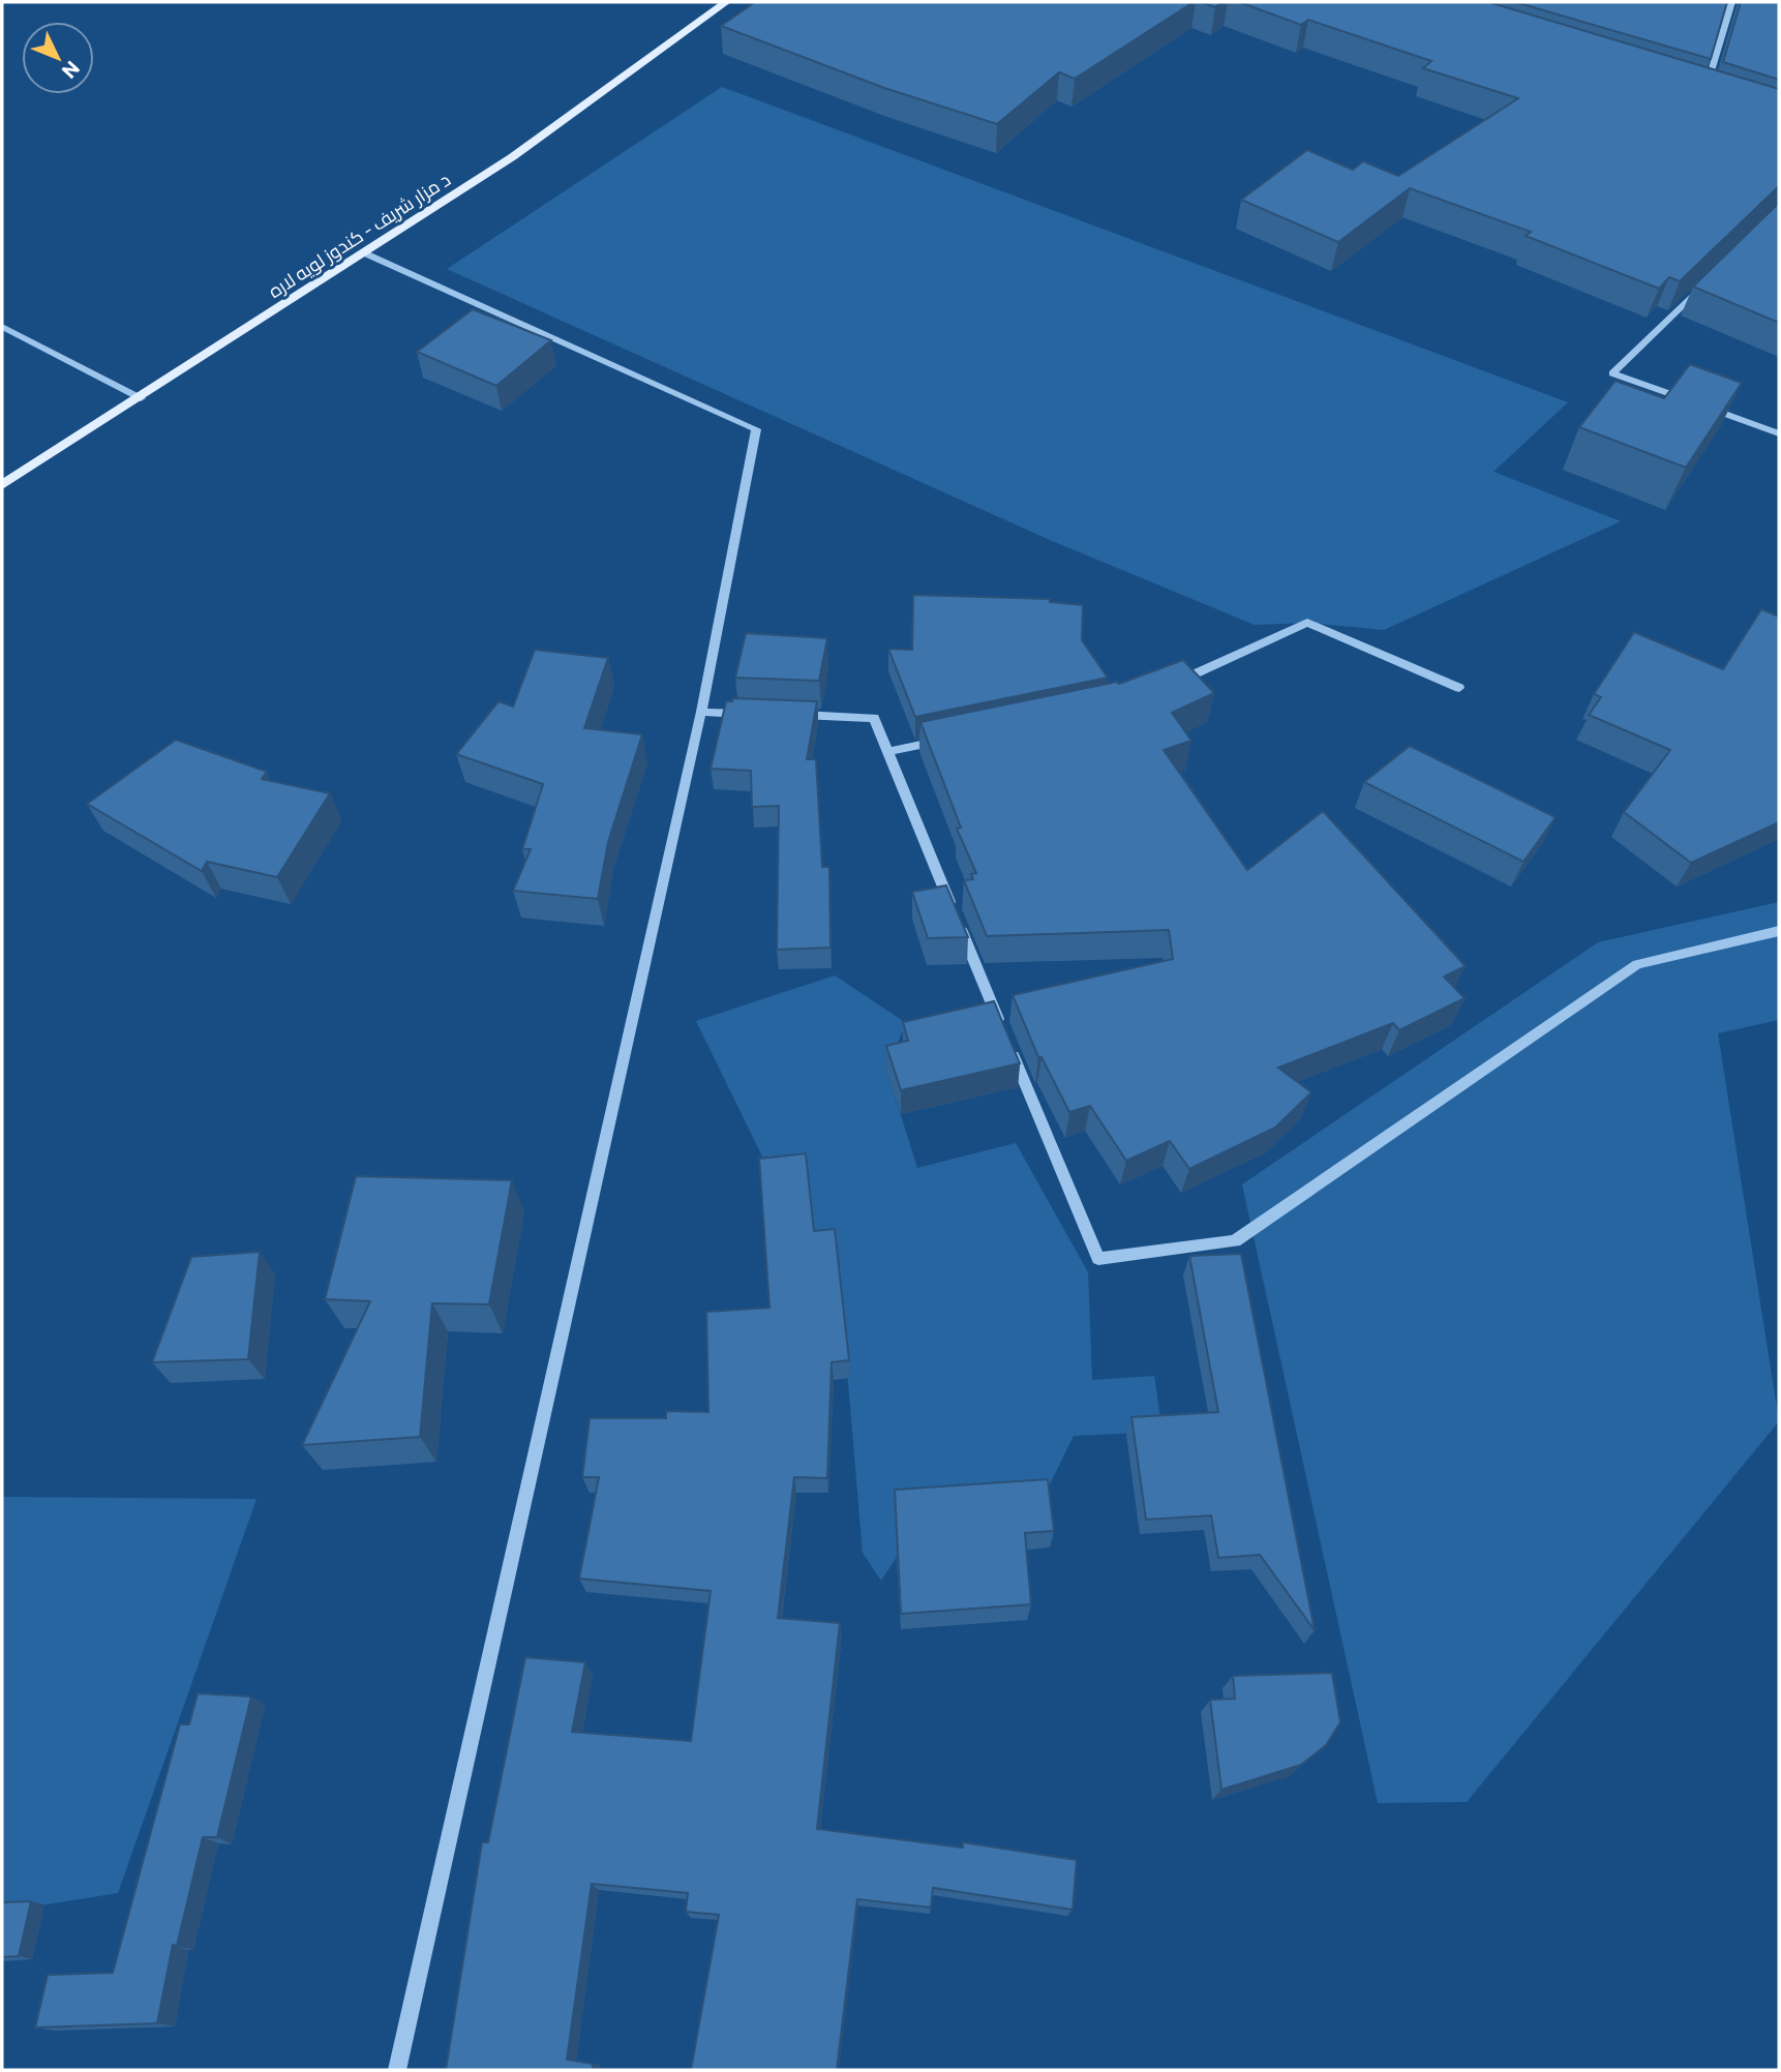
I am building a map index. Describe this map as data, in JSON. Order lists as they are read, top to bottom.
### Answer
{
  "streets": {
    "main road": ["د مزار شریف - کندوز لویه لاره"]
  },
  "north": "bottom right"
}
